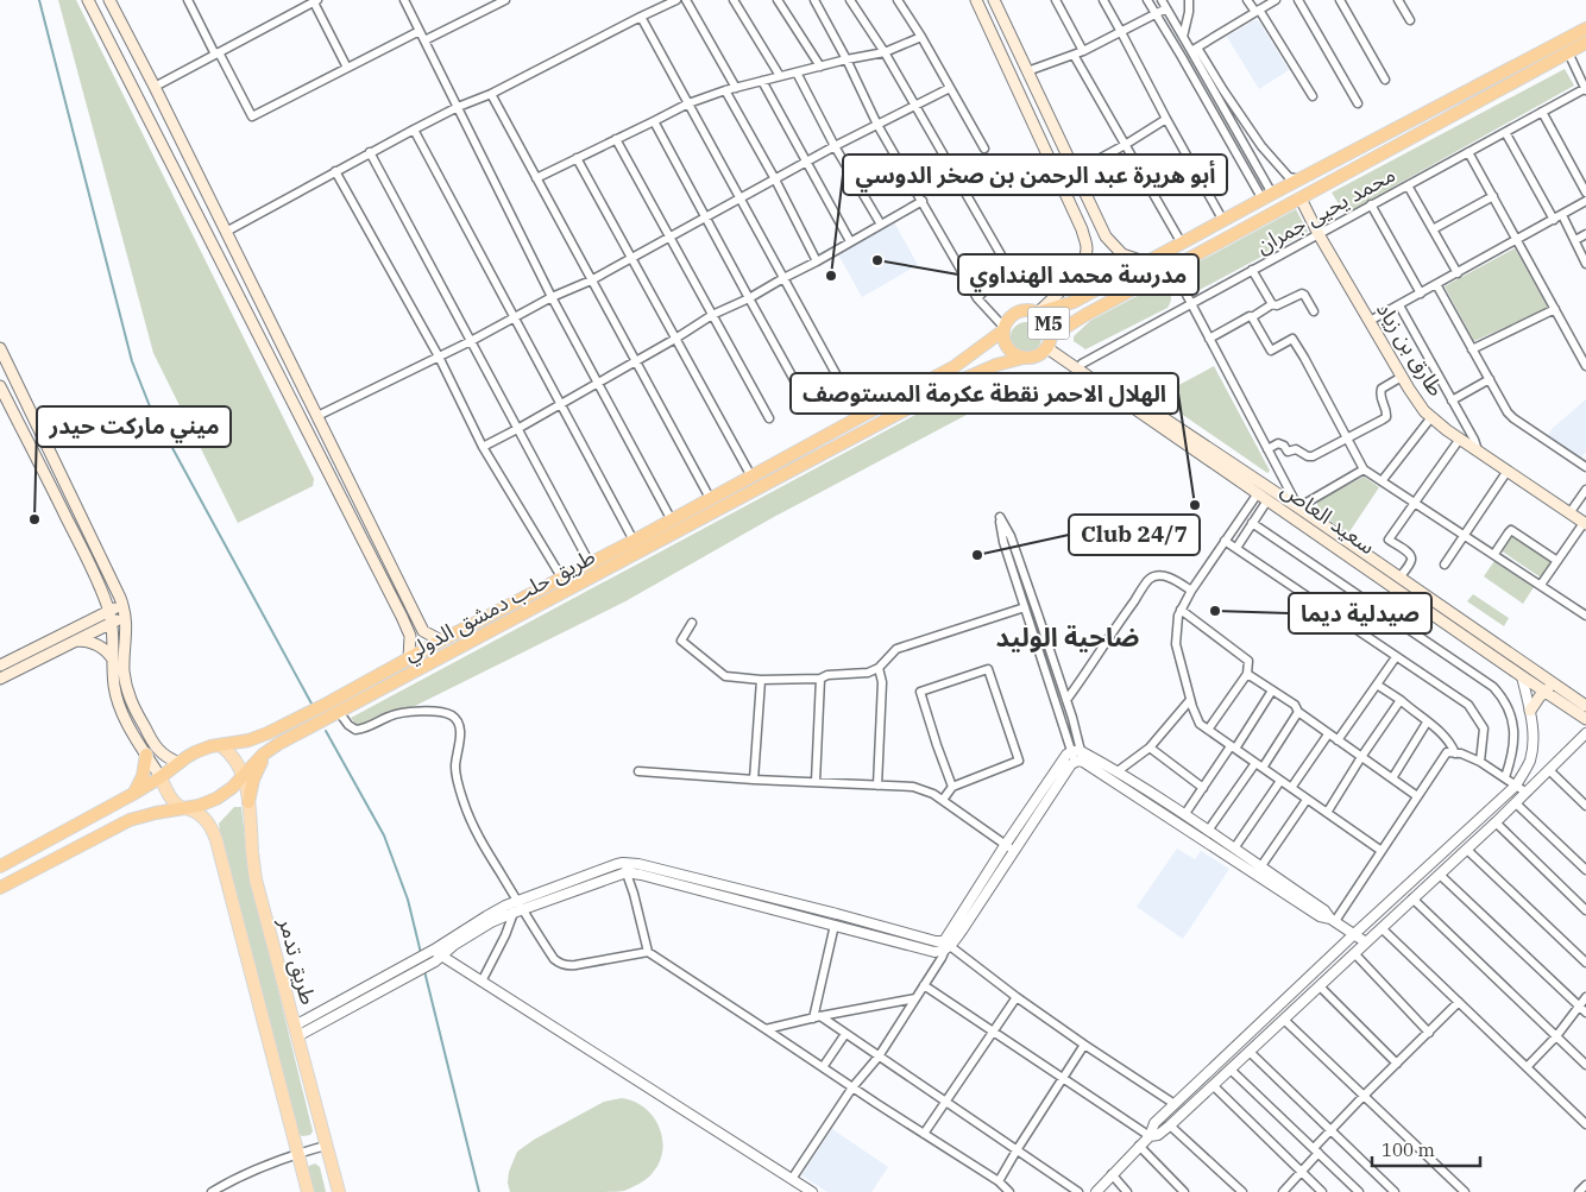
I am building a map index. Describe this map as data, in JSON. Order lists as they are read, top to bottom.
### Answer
{
  "streets": {
    "highway": ["M5", "طريق حلب دمشق الدولي"],
    "main road": ["طارق بن زياد", "سعيد العاص", "طريق تدمر"],
    "street": ["محمد يحيى جمران"]
  },
  "crossings": [
    ["محمد يحيى جمران", "طارق بن زياد"],
    ["M5", "سعيد العاص"],
    ["M5", "طريق حلب دمشق الدولي"],
    ["سعيد العاص", "طريق حلب دمشق الدولي"],
    ["طريق حلب دمشق الدولي", "طريق تدمر"]
  ],
  "districts": ["ضاحية الوليد"],
  "places": [
    "مدرسة محمد الهنداوي",
    "أبو هريرة عبد الرحمن بن صخر الدوسي",
    "الهلال الاحمر نقطة عكرمة المستوصف",
    "ميني ماركت حيدر",
    "Club 24/7",
    "صيدلية ديما"
  ],
  "scale_bar": "100 m"
}
